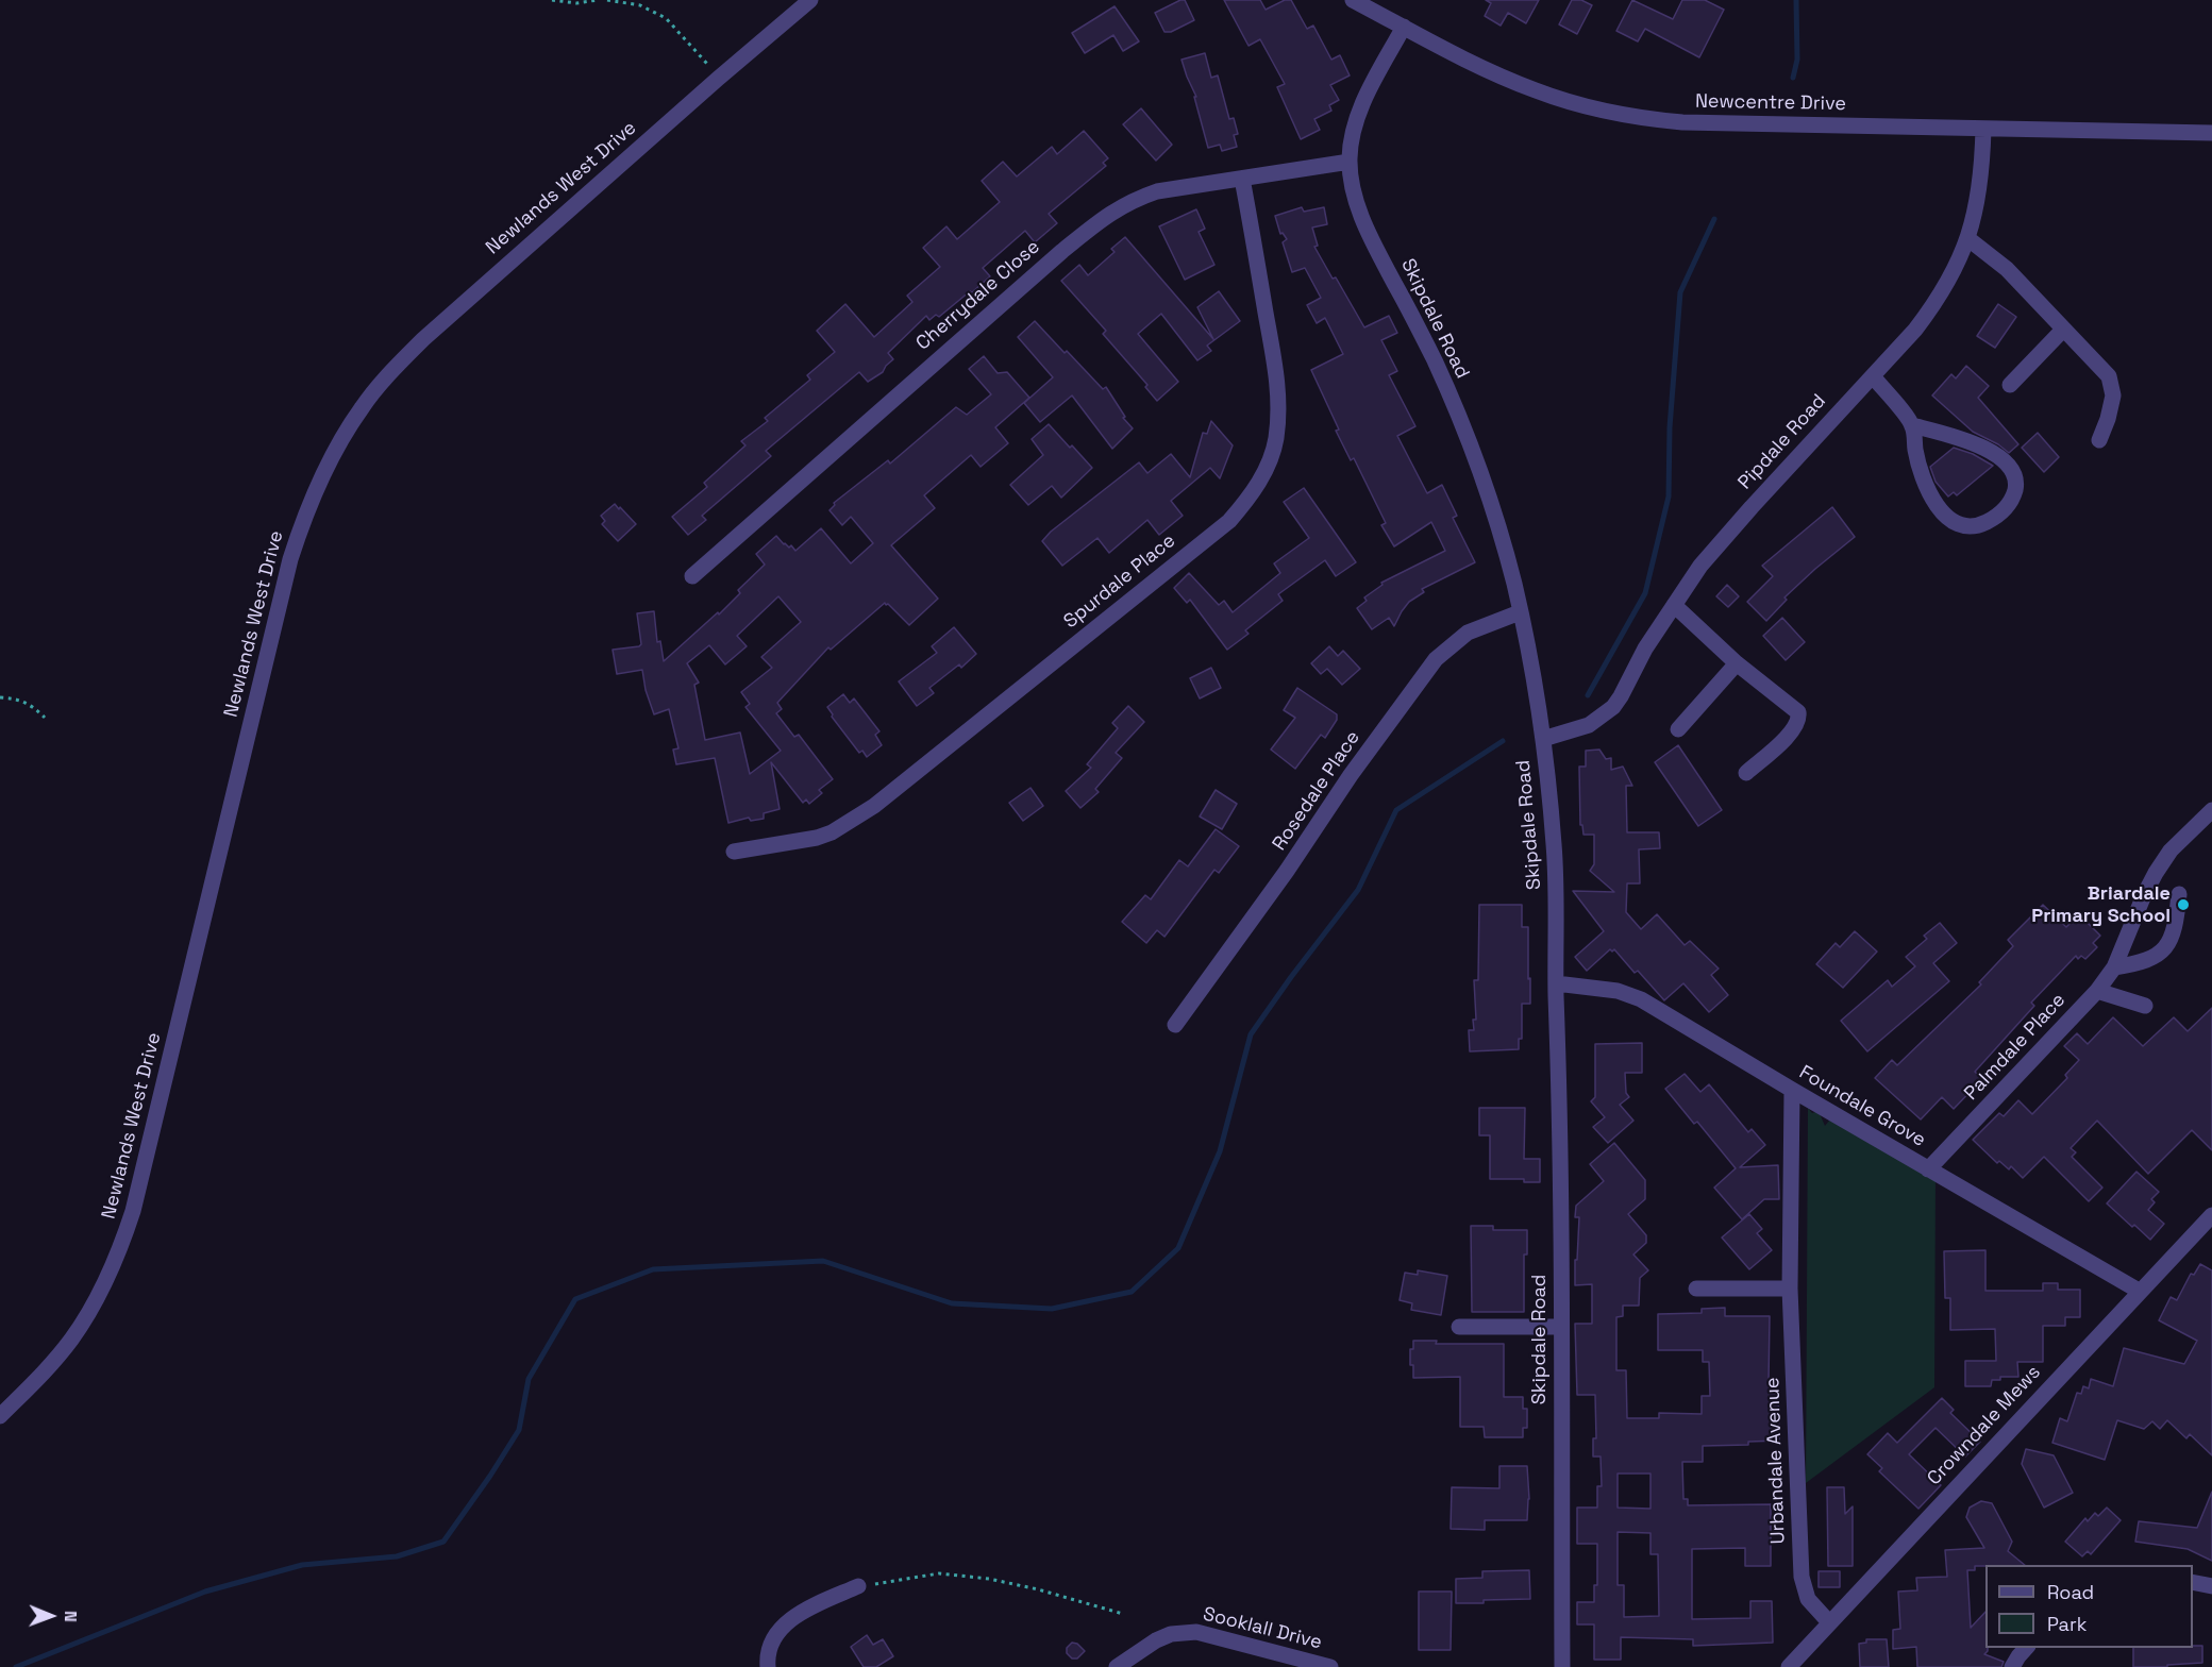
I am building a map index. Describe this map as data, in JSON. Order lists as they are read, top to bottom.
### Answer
{
  "streets": {
    "street": [
      "Newcentre Drive",
      "Newlands West Drive",
      "Cherrydale Close",
      "Skipdale Road",
      "Pipdale Road",
      "Spurdale Place",
      "Rosedale Place",
      "Palmdale Place",
      "Foundale Grove",
      "Crowndale Mews",
      "Urbandale Avenue",
      "Sooklall Drive"
    ]
  },
  "crossings": [
    ["Newcentre Drive", "Skipdale Road"],
    ["Newcentre Drive", "Pipdale Road"],
    ["Cherrydale Close", "Skipdale Road"],
    ["Cherrydale Close", "Spurdale Place"],
    ["Skipdale Road", "Pipdale Road"],
    ["Skipdale Road", "Rosedale Place"],
    ["Skipdale Road", "Foundale Grove"],
    ["Palmdale Place", "Foundale Grove"],
    ["Foundale Grove", "Crowndale Mews"],
    ["Foundale Grove", "Urbandale Avenue"],
    ["Crowndale Mews", "Urbandale Avenue"]
  ],
  "places": ["Briardale Primary School"],
  "legend": ["Road", "Park"],
  "north": "right"
}
